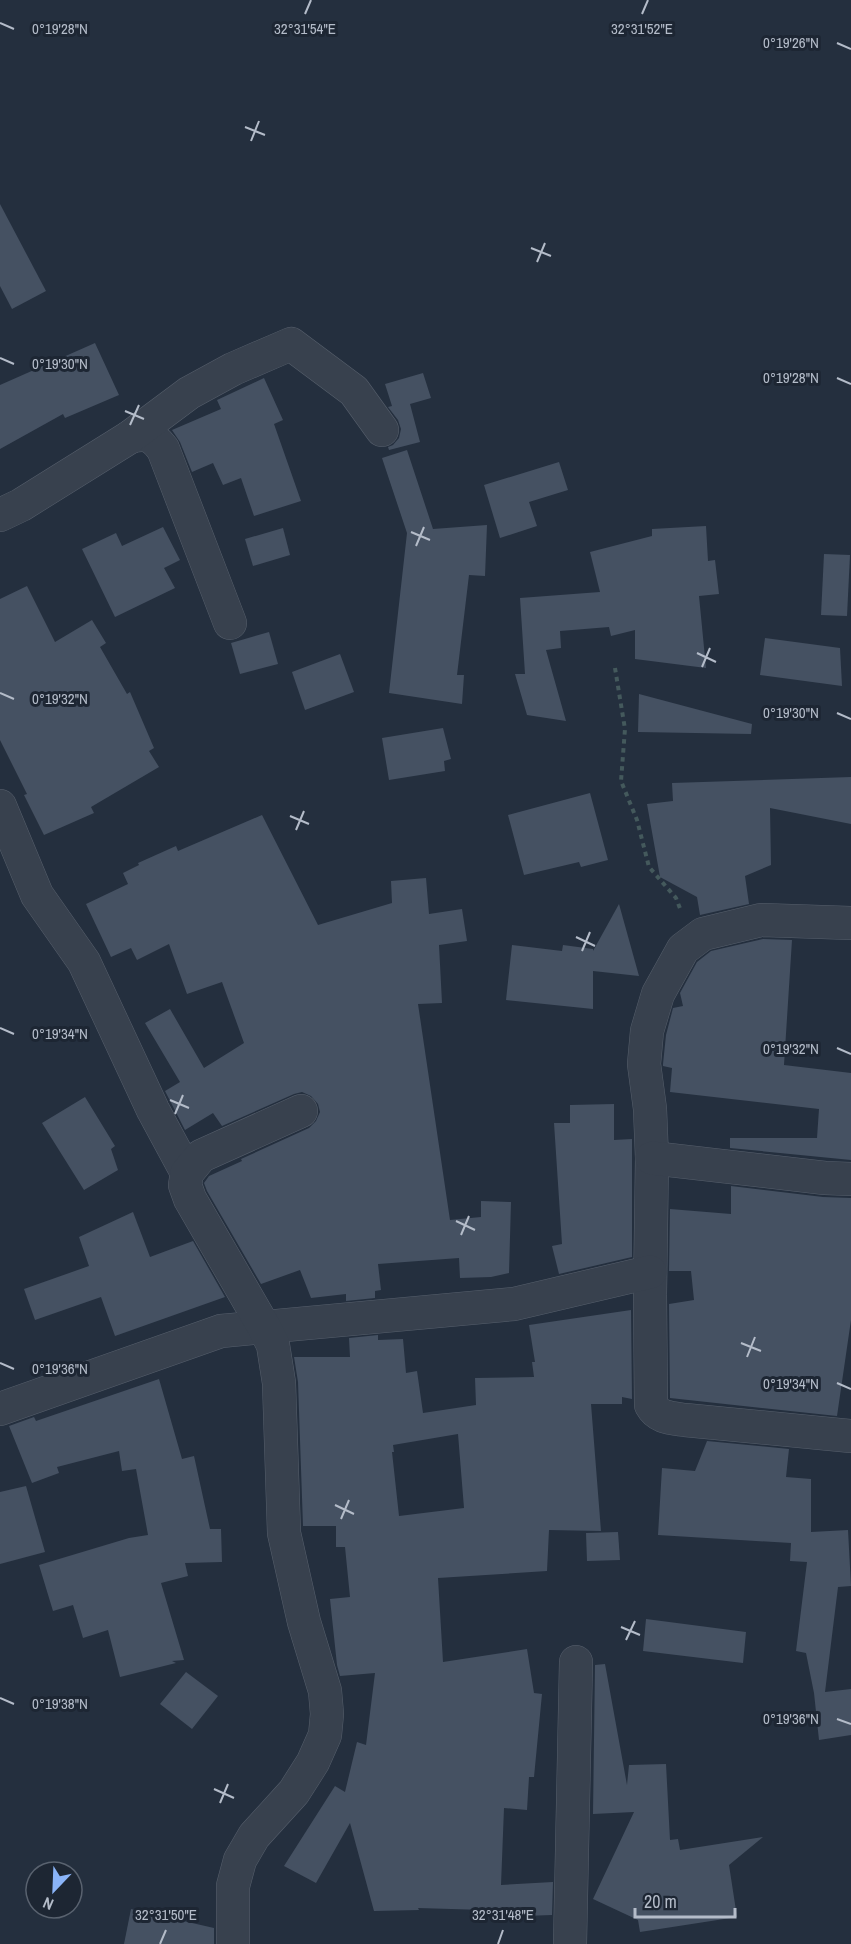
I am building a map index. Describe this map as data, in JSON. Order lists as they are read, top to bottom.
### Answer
{
  "scale_bar": "20 m",
  "north": "bottom left",
  "coordinates": [
    "0°19'28\"N",
    "32°31'54\"E",
    "32°31'52\"E",
    "0°19'26\"N",
    "0°19'30\"N",
    "0°19'32\"N",
    "0°19'34\"N",
    "0°19'36\"N",
    "0°19'38\"N",
    "32°31'50\"E",
    "32°31'48\"E"
  ]
}
